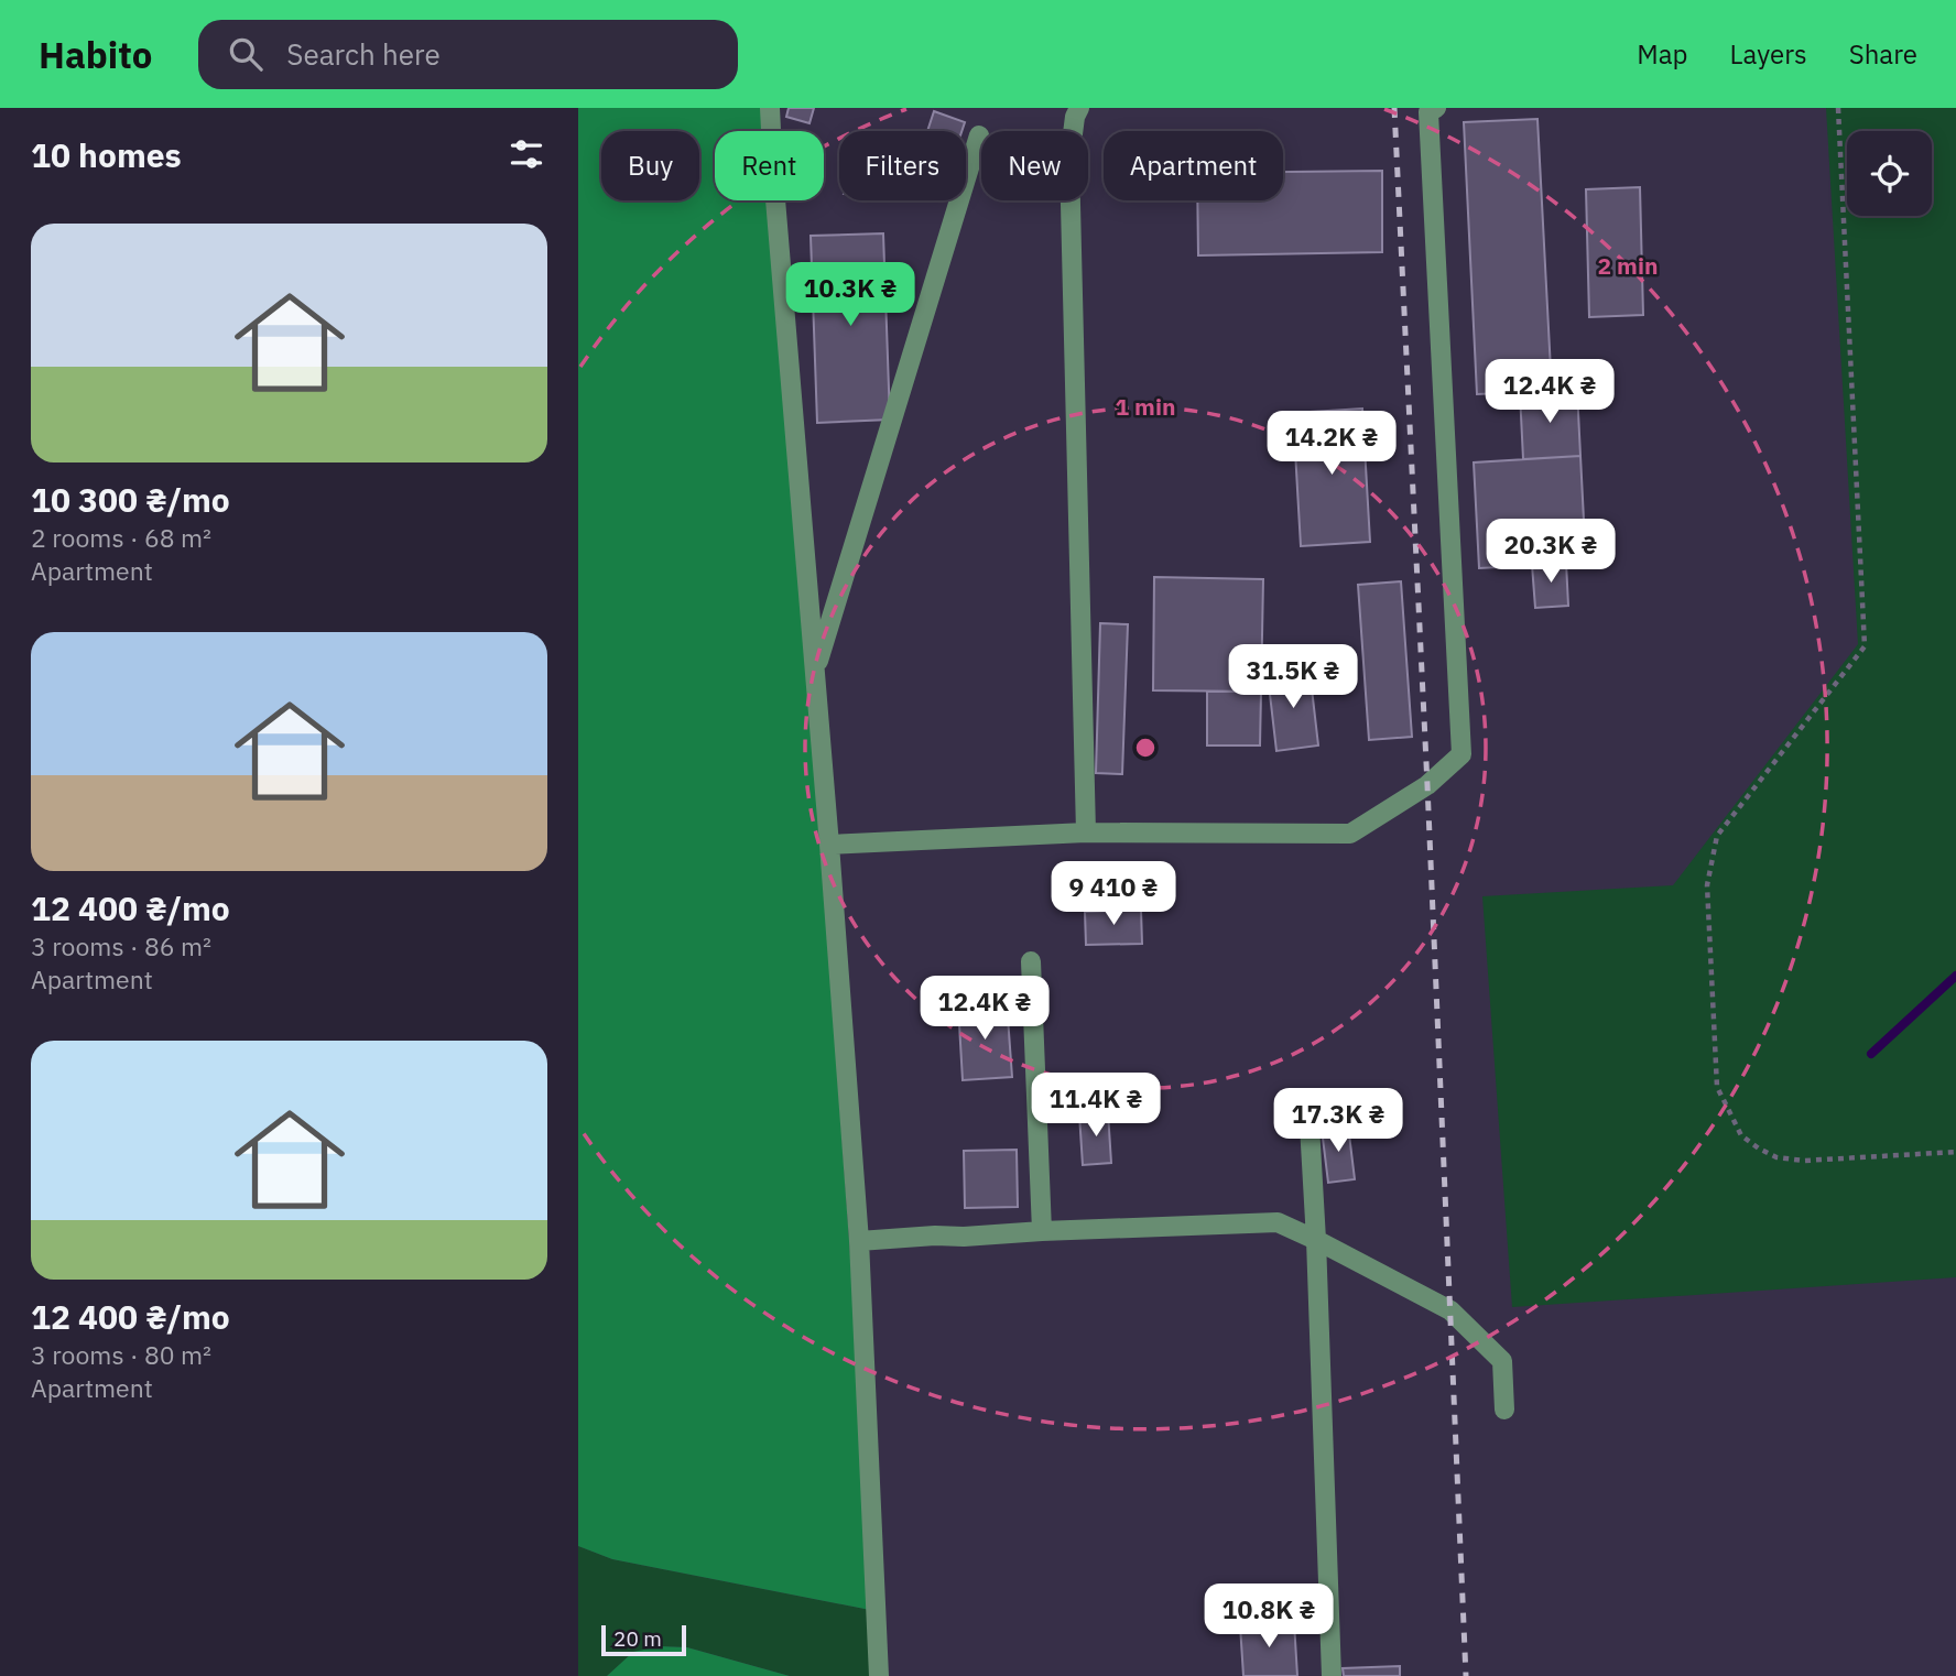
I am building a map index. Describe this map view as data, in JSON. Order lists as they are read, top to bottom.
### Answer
{
  "scale_bar": "20 m",
  "page": {
    "header": "Habito",
    "search": "Search here",
    "nav": ["Map", "Layers", "Share"],
    "heading": "10 homes",
    "chip": [
      "Buy",
      "Rent",
      "Filters",
      "New",
      "Apartment"
    ],
    "list": [
      {
        "name": "10 300 ₴/mo",
        "note": "2 rooms · 68 m² · Apartment"
      },
      {
        "name": "12 400 ₴/mo",
        "note": "3 rooms · 86 m² · Apartment"
      },
      {
        "name": "12 400 ₴/mo",
        "note": "3 rooms · 80 m² · Apartment"
      }
    ],
    "price": [
      "10.3K ₴",
      "12.4K ₴",
      "14.2K ₴",
      "20.3K ₴",
      "31.5K ₴",
      "9 410 ₴",
      "12.4K ₴",
      "11.4K ₴",
      "17.3K ₴",
      "10.8K ₴"
    ],
    "scale": "20 m"
  },
  "rings": ["2 min", "1 min"]
}
